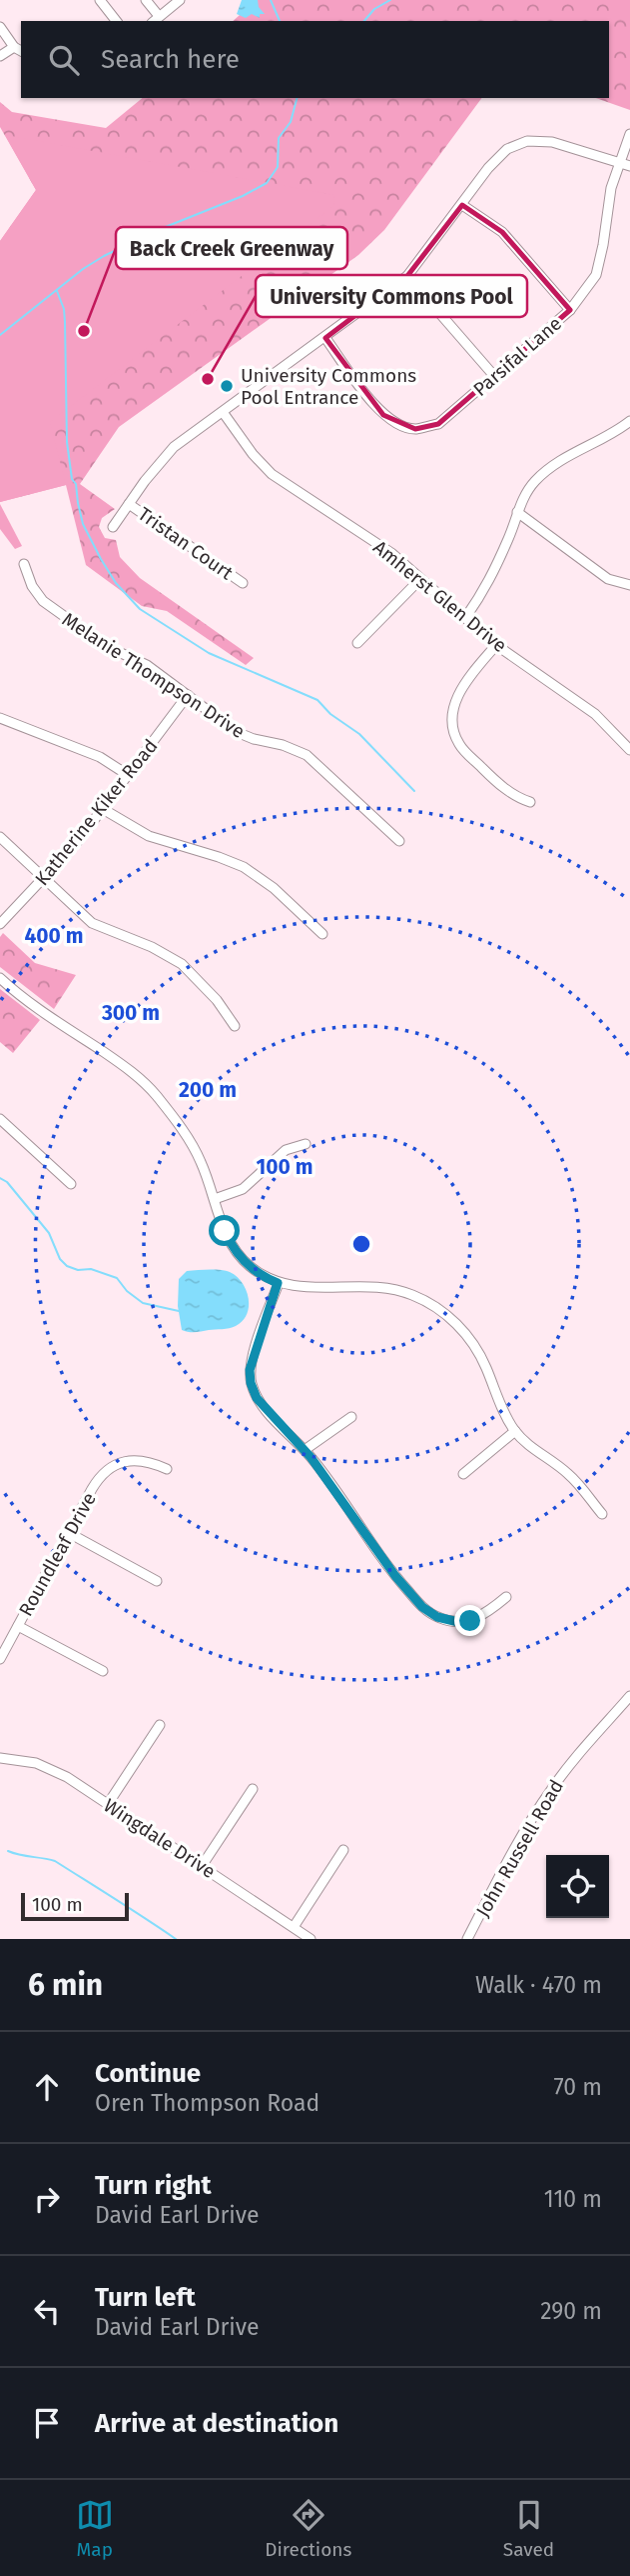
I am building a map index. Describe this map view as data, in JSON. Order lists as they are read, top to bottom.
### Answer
{
  "streets": {
    "street": [
      "Parsifal Lane",
      "Tristan Court",
      "Amherst Glen Drive",
      "Melanie Thompson Drive",
      "Katherine Kiker Road",
      "Roundleaf Drive",
      "Wingdale Drive",
      "John Russell Road"
    ]
  },
  "crossings": [
    ["Melanie Thompson Drive", "Katherine Kiker Road"]
  ],
  "places": ["Back Creek Greenway", "University Commons Pool", "University Commons Pool Entrance"],
  "scale_bar": "100 m",
  "page": {
    "search": "Search here",
    "scale": "100 m",
    "heading": ["6 min", "Walk · 470 m"],
    "list": [
      ["Continue", "Oren Thompson Road", "70 m"],
      ["Turn right", "David Earl Drive", "110 m"],
      ["Turn left", "David Earl Drive", "290 m"],
      "Arrive at destination"
    ],
    "nav": ["Map", "Directions", "Saved"]
  },
  "rings": [
    "400 m",
    "300 m",
    "200 m",
    "100 m"
  ]
}
